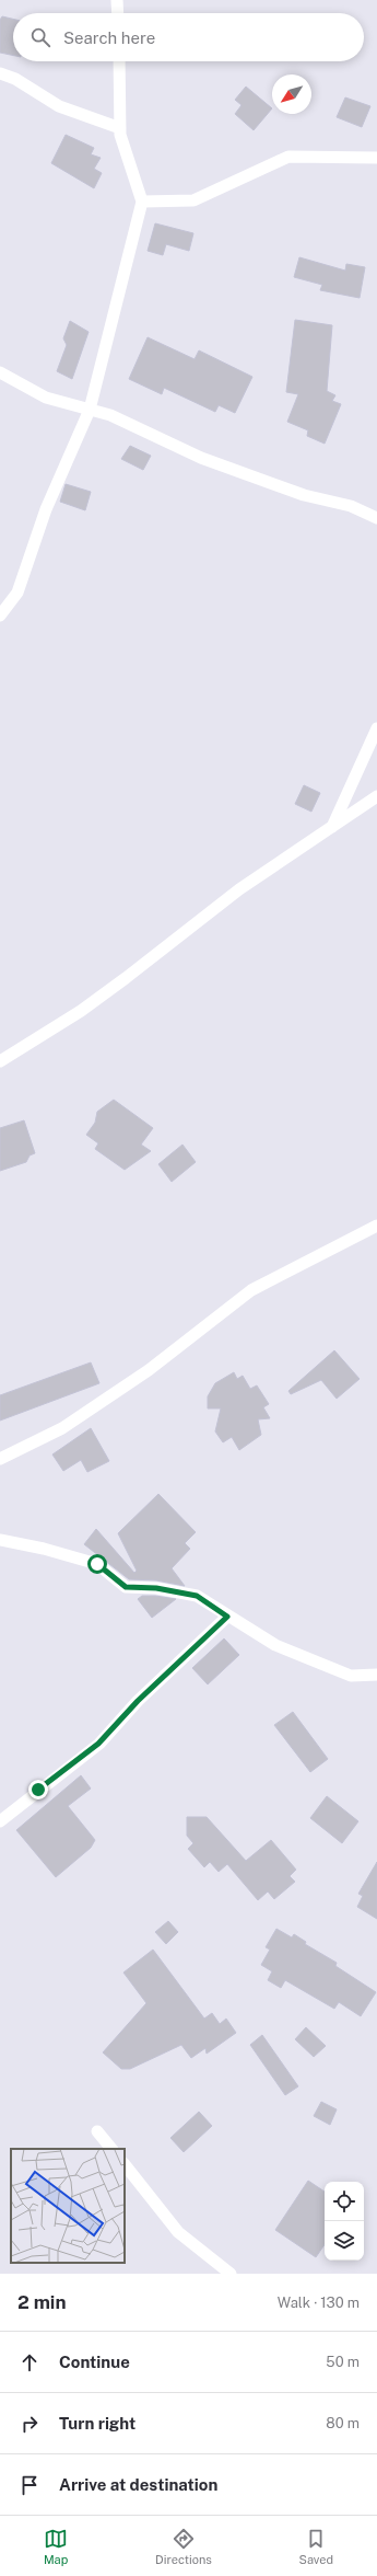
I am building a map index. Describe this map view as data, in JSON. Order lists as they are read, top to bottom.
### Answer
{
  "north": "bottom left",
  "page": {
    "search": "Search here",
    "heading": ["2 min", "Walk · 130 m"],
    "list": [
      ["Continue", "50 m"],
      ["Turn right", "80 m"],
      "Arrive at destination"
    ],
    "nav": ["Map", "Directions", "Saved"]
  }
}
